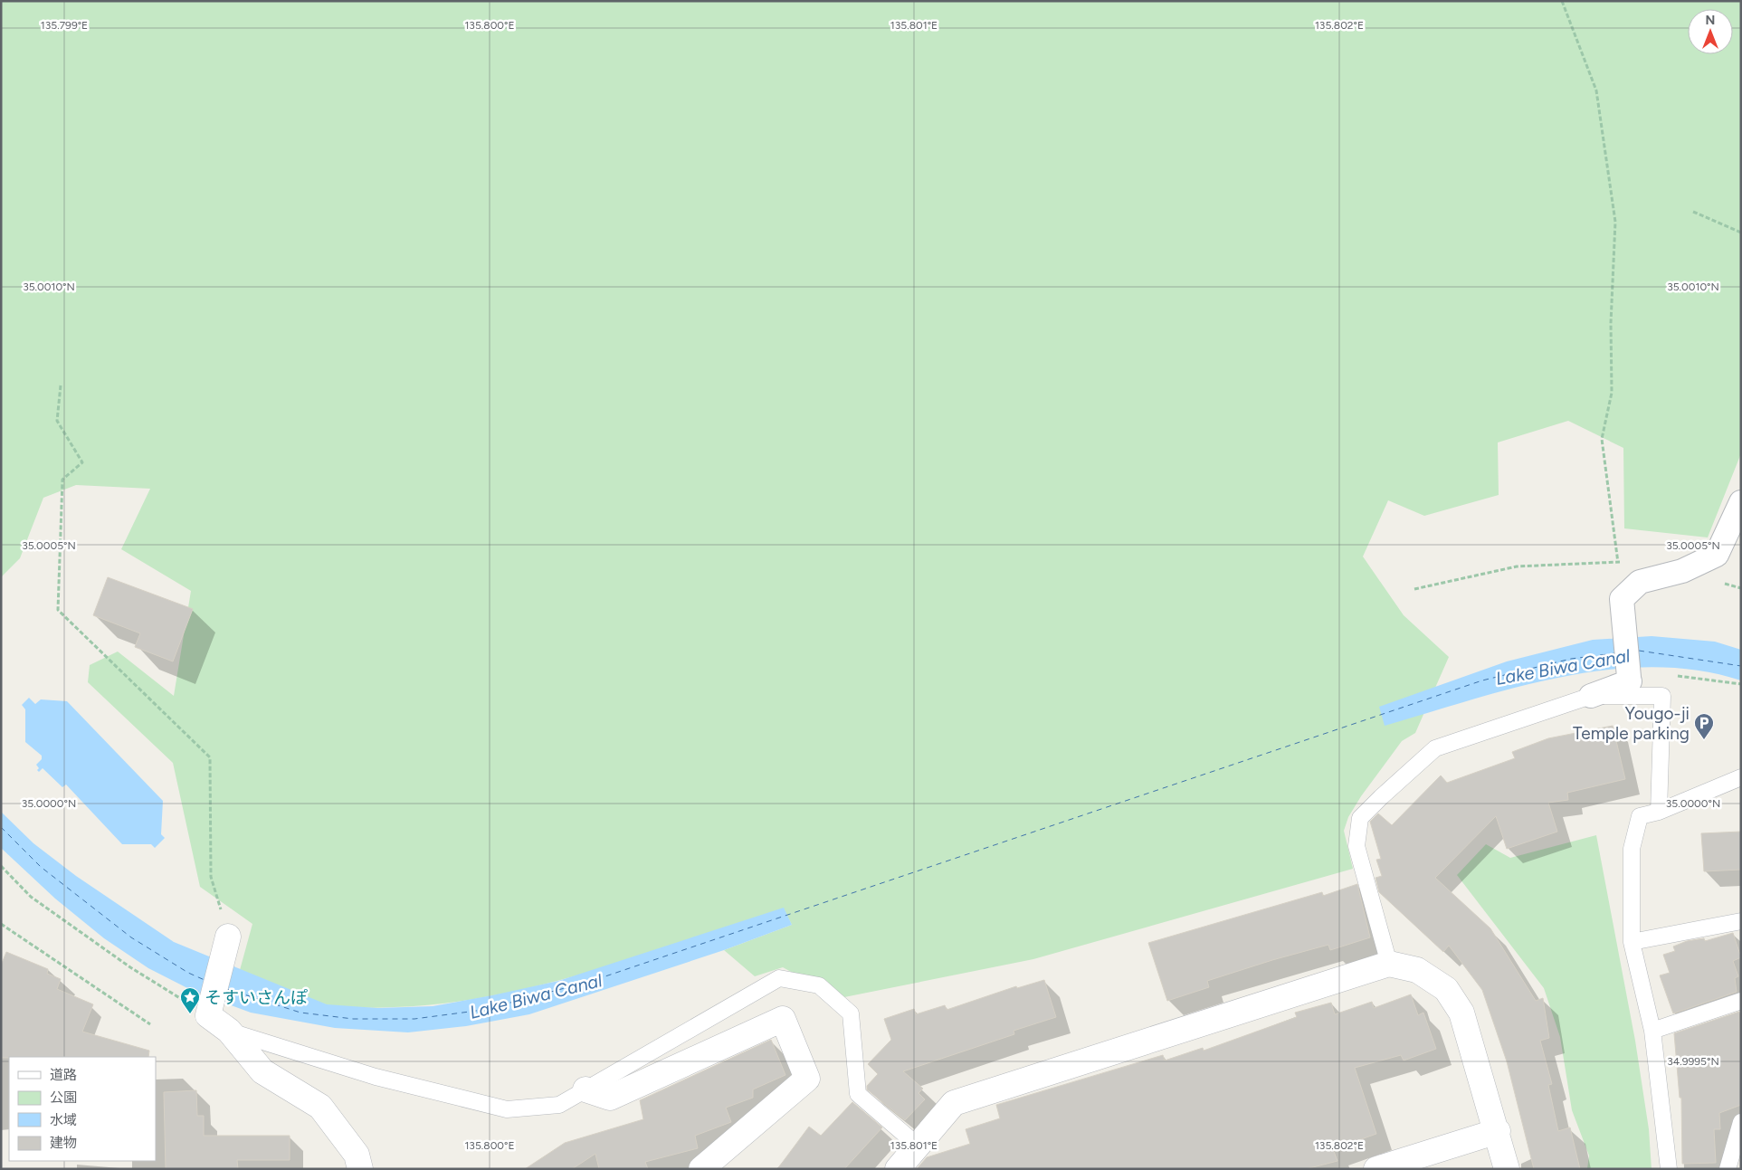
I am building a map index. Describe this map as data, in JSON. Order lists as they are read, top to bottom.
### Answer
{
  "water": ["Lake Biwa Canal"],
  "places": {
    "parking": ["Yougo-ji Temple parking"],
    "place": ["そすいさんぽ"]
  },
  "legend": [
    "道路",
    "公園",
    "水域",
    "建物"
  ],
  "north": "top",
  "coordinates": [
    "135.799°E",
    "135.800°E",
    "135.801°E",
    "135.802°E",
    "35.0010°N",
    "35.0005°N",
    "35.0000°N",
    "34.9995°N"
  ]
}
